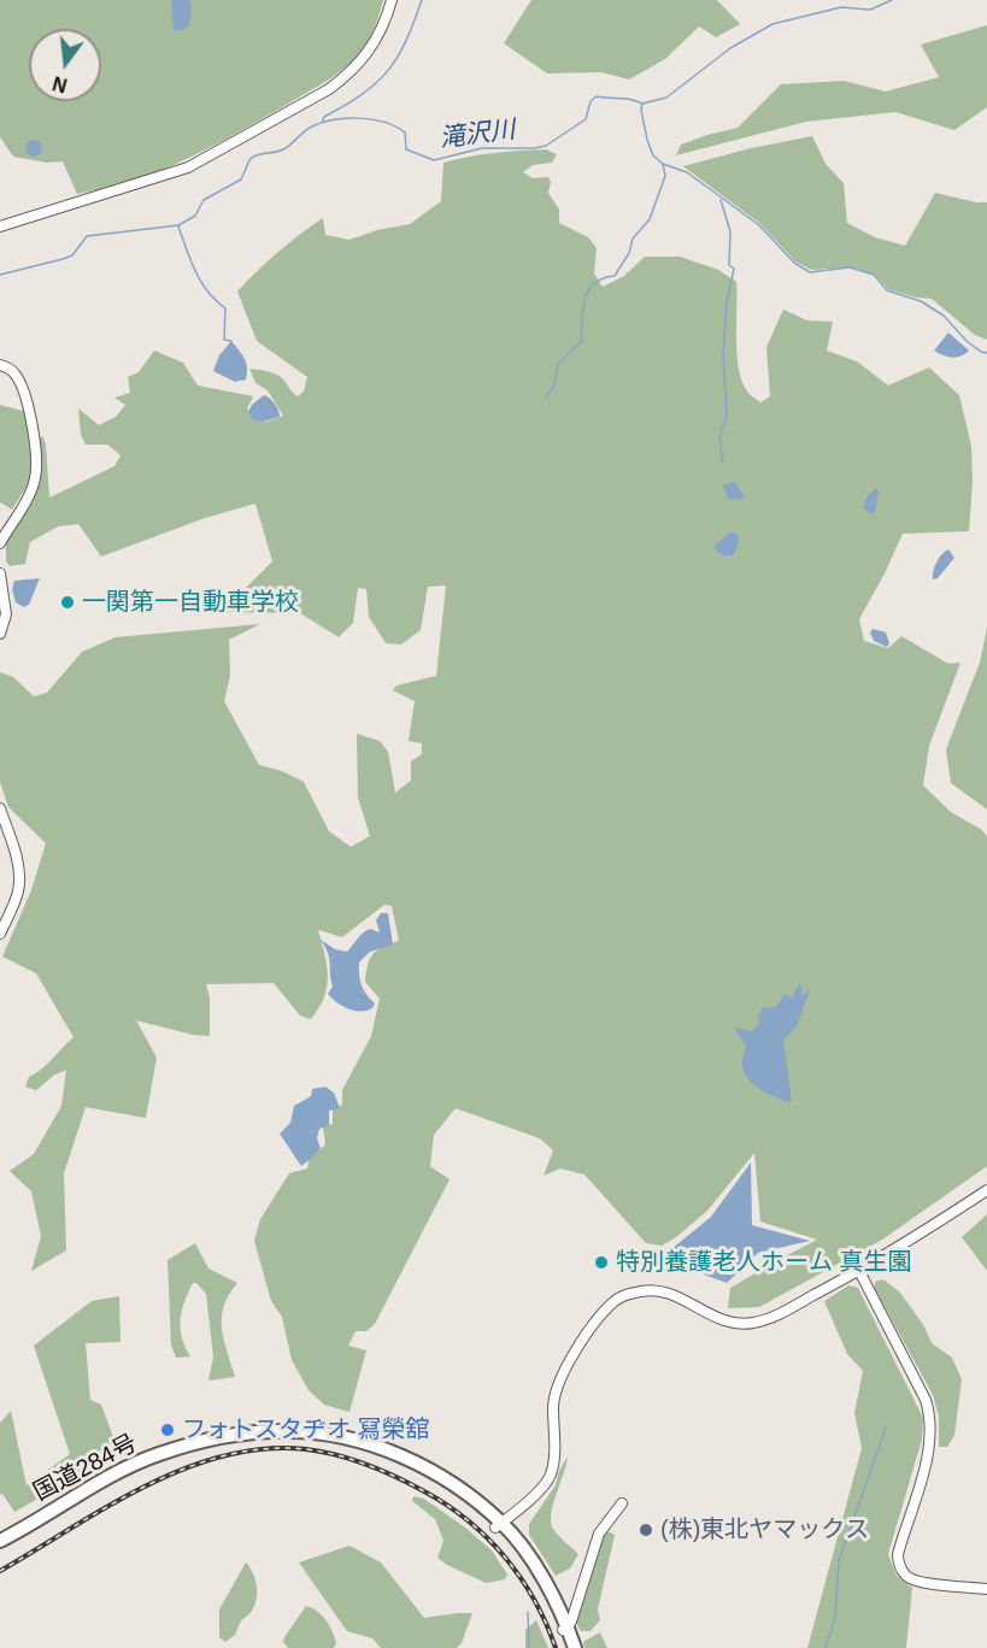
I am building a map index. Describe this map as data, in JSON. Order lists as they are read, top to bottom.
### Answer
{
  "streets": {
    "highway": ["国道284号"]
  },
  "water": ["滝沢川"],
  "places": [
    "一関第一自動車学校",
    "特別養護老人ホーム 真生園",
    "フォトスタヂオ 冩榮舘",
    "(株)東北ヤマックス"
  ],
  "north": "bottom"
}
